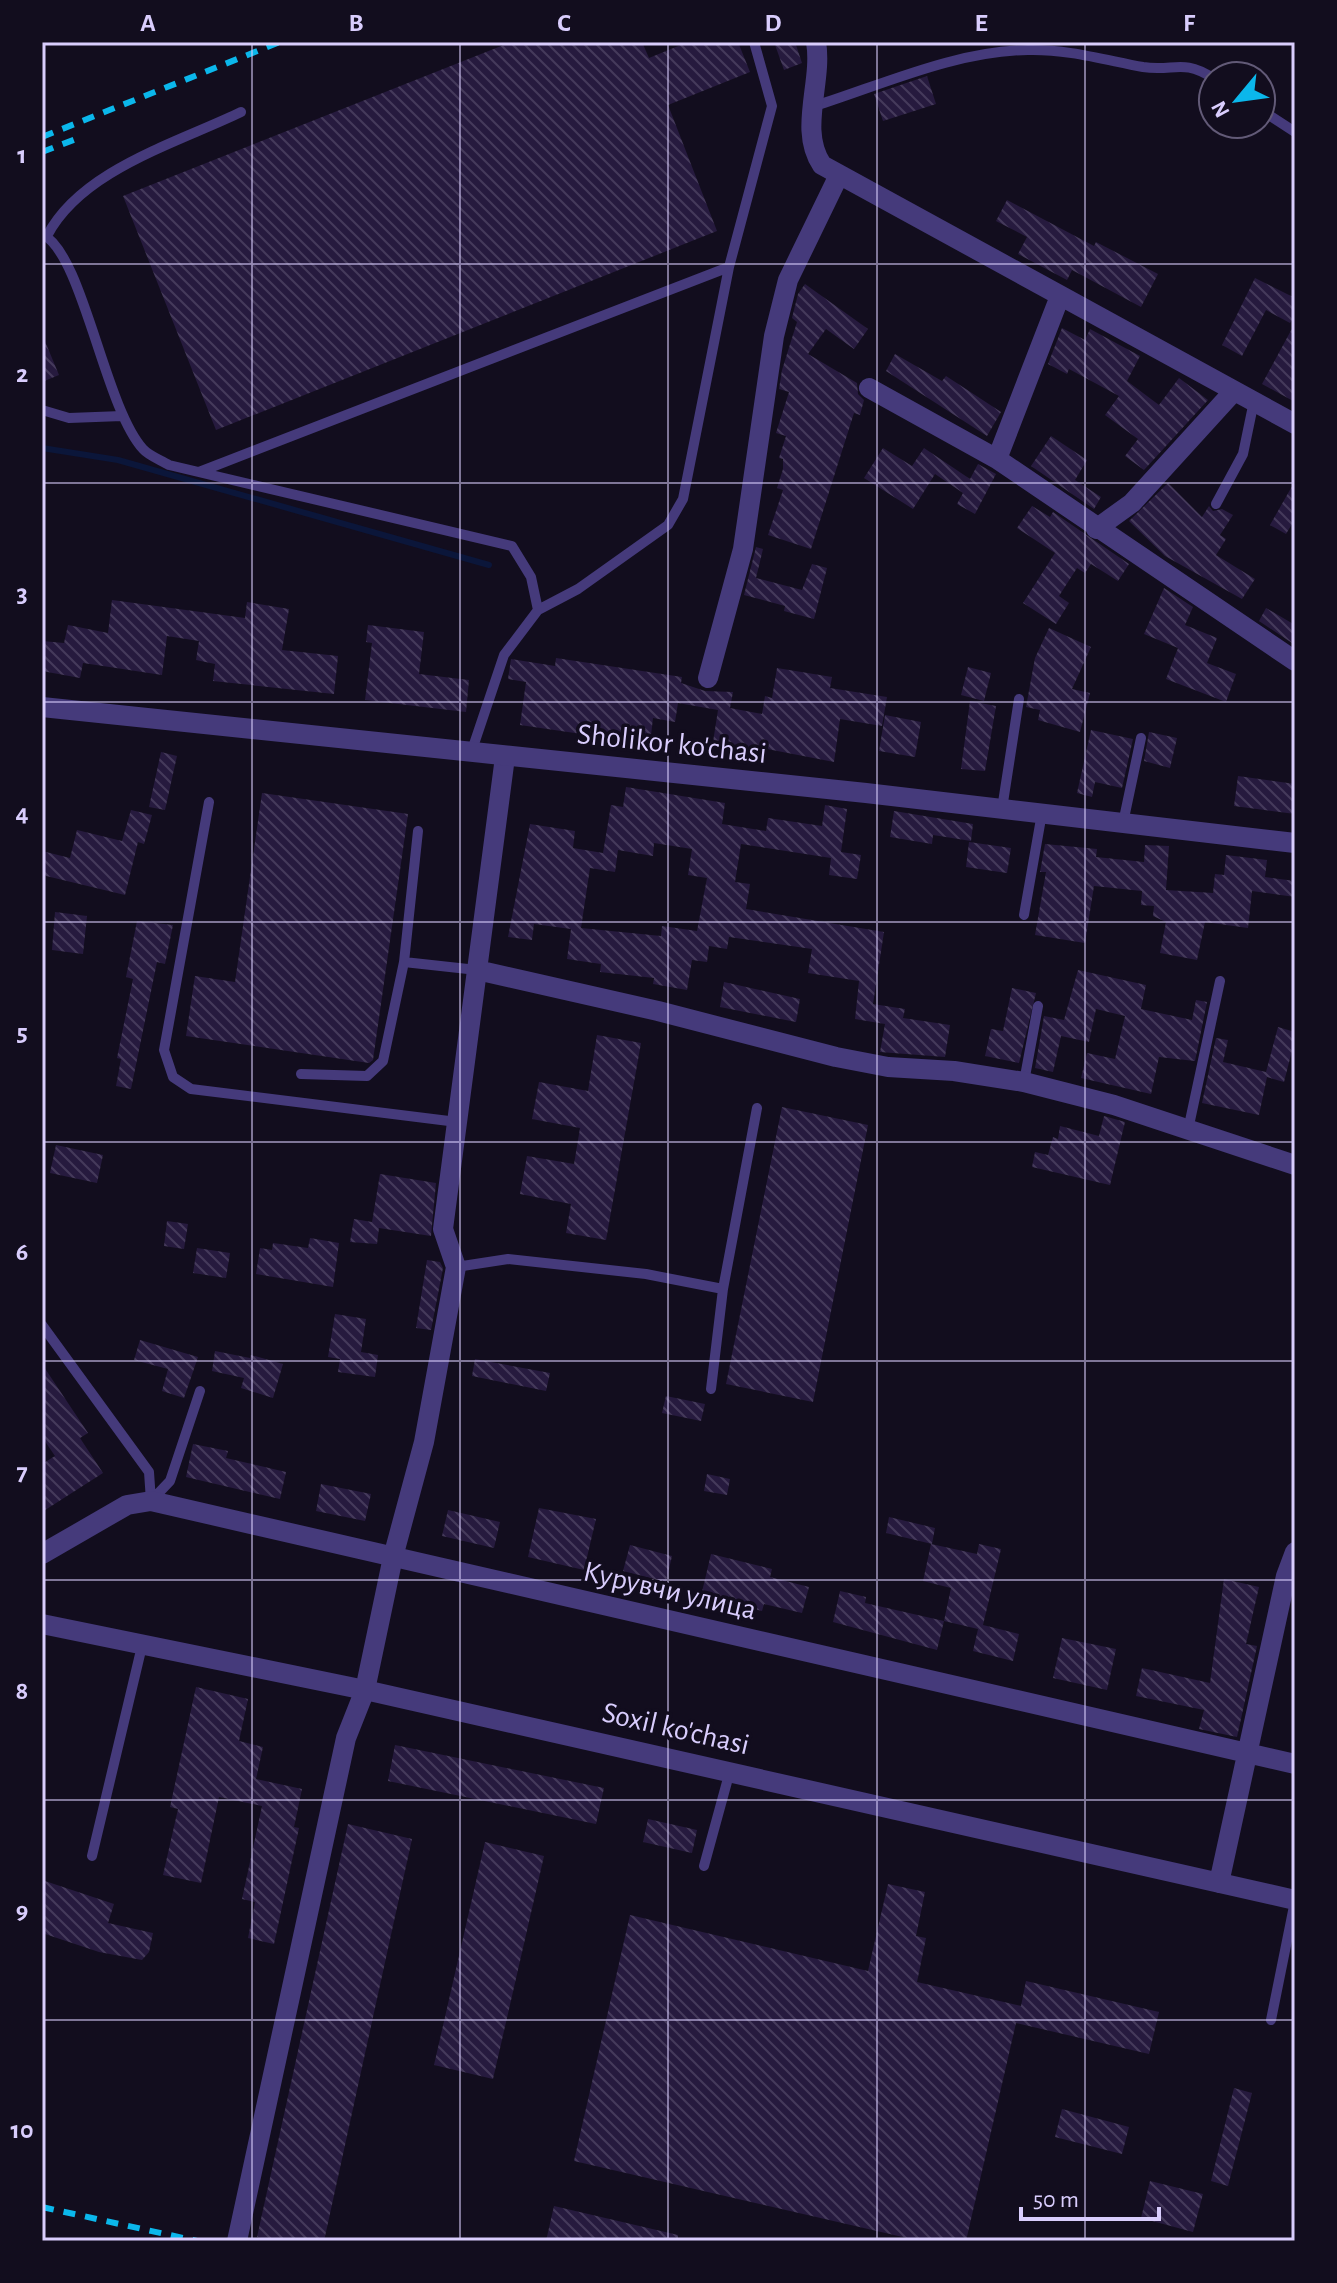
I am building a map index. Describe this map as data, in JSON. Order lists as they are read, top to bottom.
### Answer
{
  "streets": {
    "street": ["Sholikor ko'chasi", "Курувчи улица", "Soxil ko'chasi"]
  },
  "scale_bar": "50 m",
  "north": "bottom left",
  "grid": {
    "columns": [
      "A",
      "B",
      "C",
      "D",
      "E",
      "F"
    ],
    "rows": [
      "1",
      "2",
      "3",
      "4",
      "5",
      "6",
      "7",
      "8",
      "9",
      "10"
    ]
  }
}
